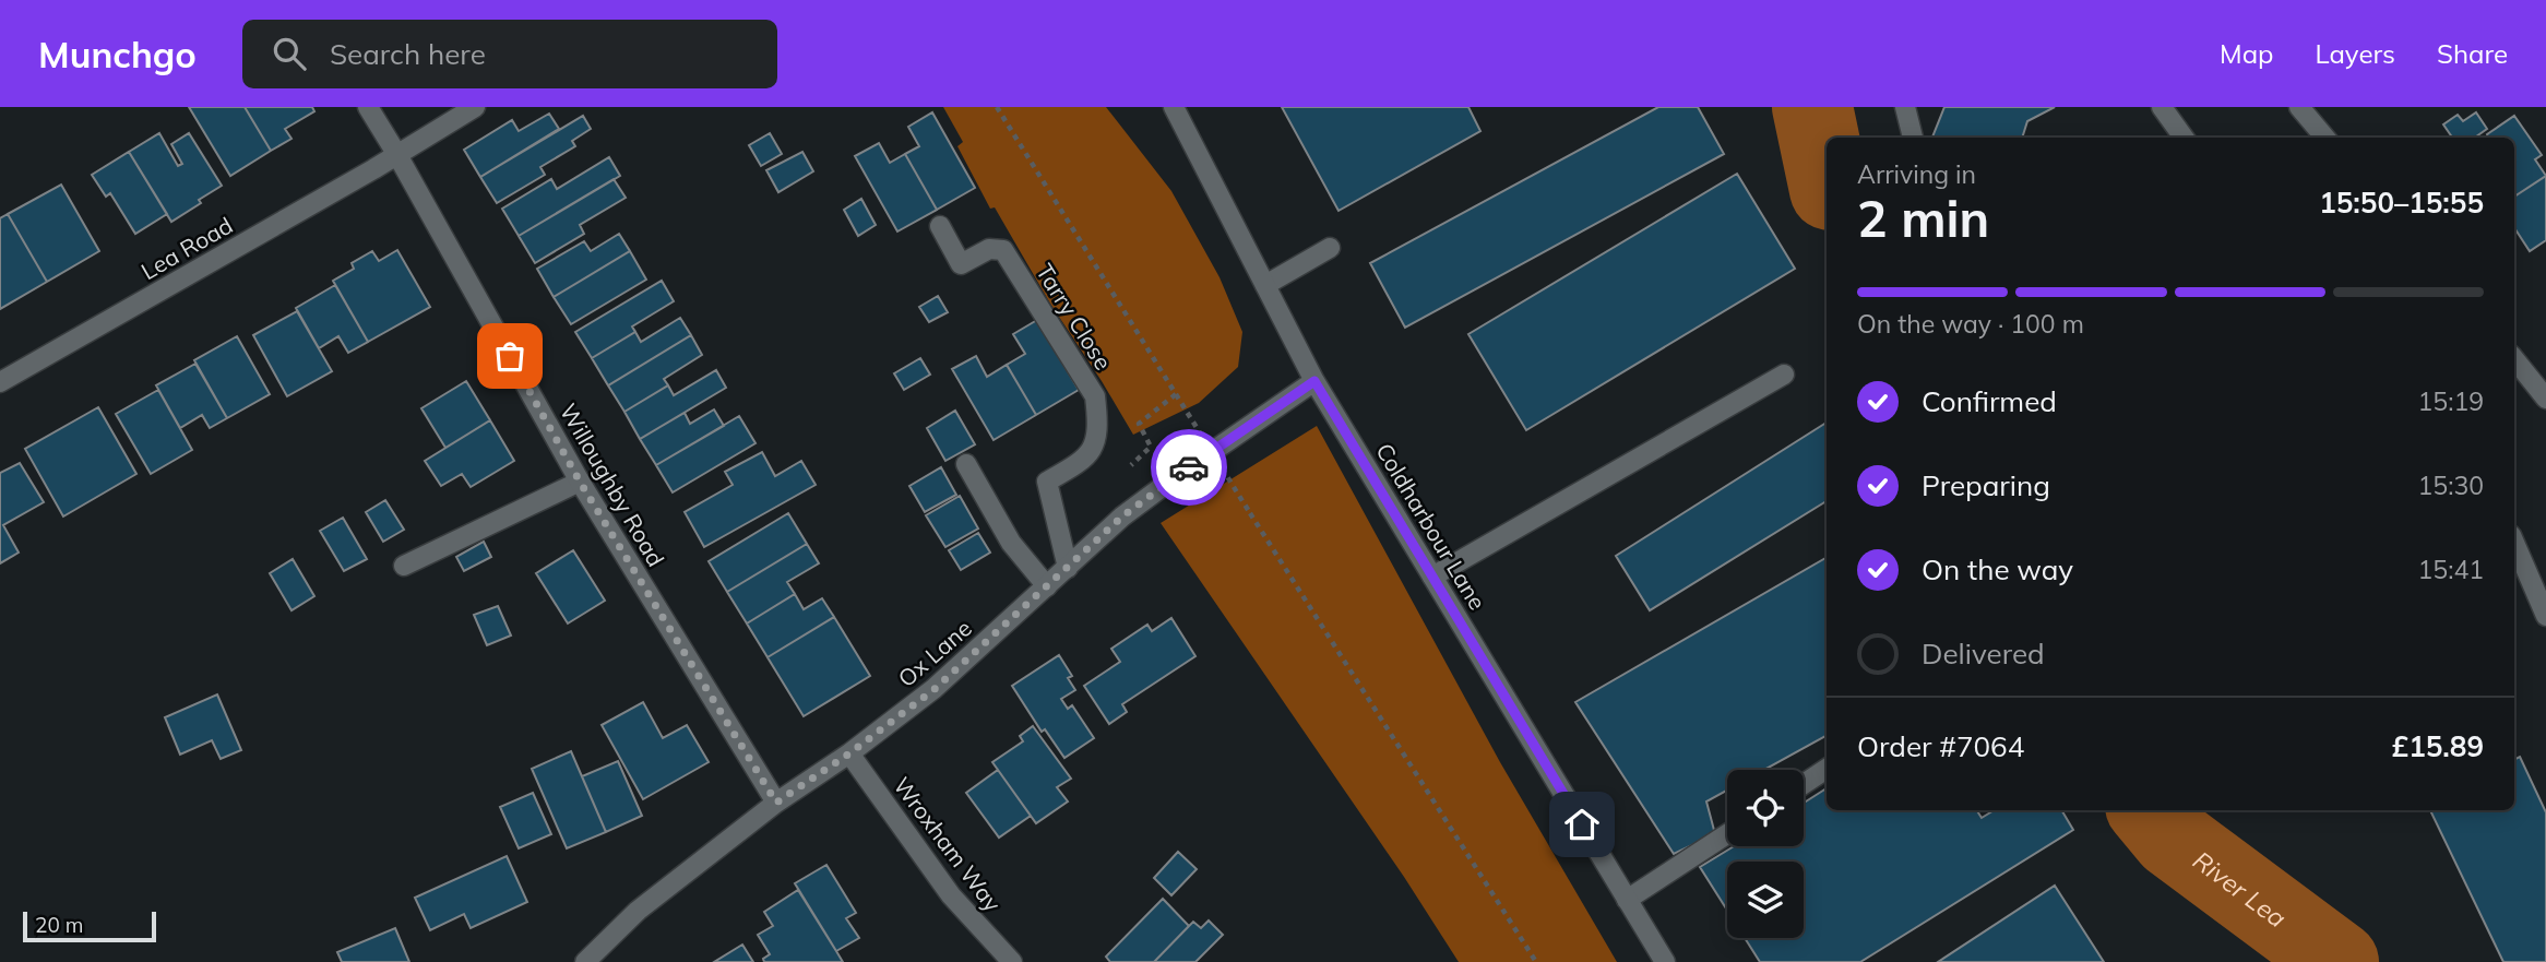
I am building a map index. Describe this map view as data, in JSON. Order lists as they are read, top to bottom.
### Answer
{
  "streets": {
    "street": [
      "Lea Road",
      "Tarry Close",
      "Willoughby Road",
      "Coldharbour Lane",
      "Ox Lane",
      "Wroxham Way"
    ]
  },
  "crossings": [
    ["Lea Road", "Willoughby Road"],
    ["Tarry Close", "Ox Lane"],
    ["Willoughby Road", "Ox Lane"],
    ["Coldharbour Lane", "Ox Lane"],
    ["Ox Lane", "Wroxham Way"]
  ],
  "water": ["River Lea"],
  "scale_bar": "20 m",
  "page": {
    "header": "Munchgo",
    "search": "Search here",
    "nav": ["Map", "Layers", "Share"],
    "heading": ["2 min", "Arriving in", "15:50–15:55"],
    "panel": ["Order #7064", "£15.89"],
    "bar": "On the way · 100 m",
    "list": [
      ["Confirmed", "15:19"],
      ["Preparing", "15:30"],
      ["On the way", "15:41"],
      "Delivered"
    ],
    "scale": "20 m"
  }
}
